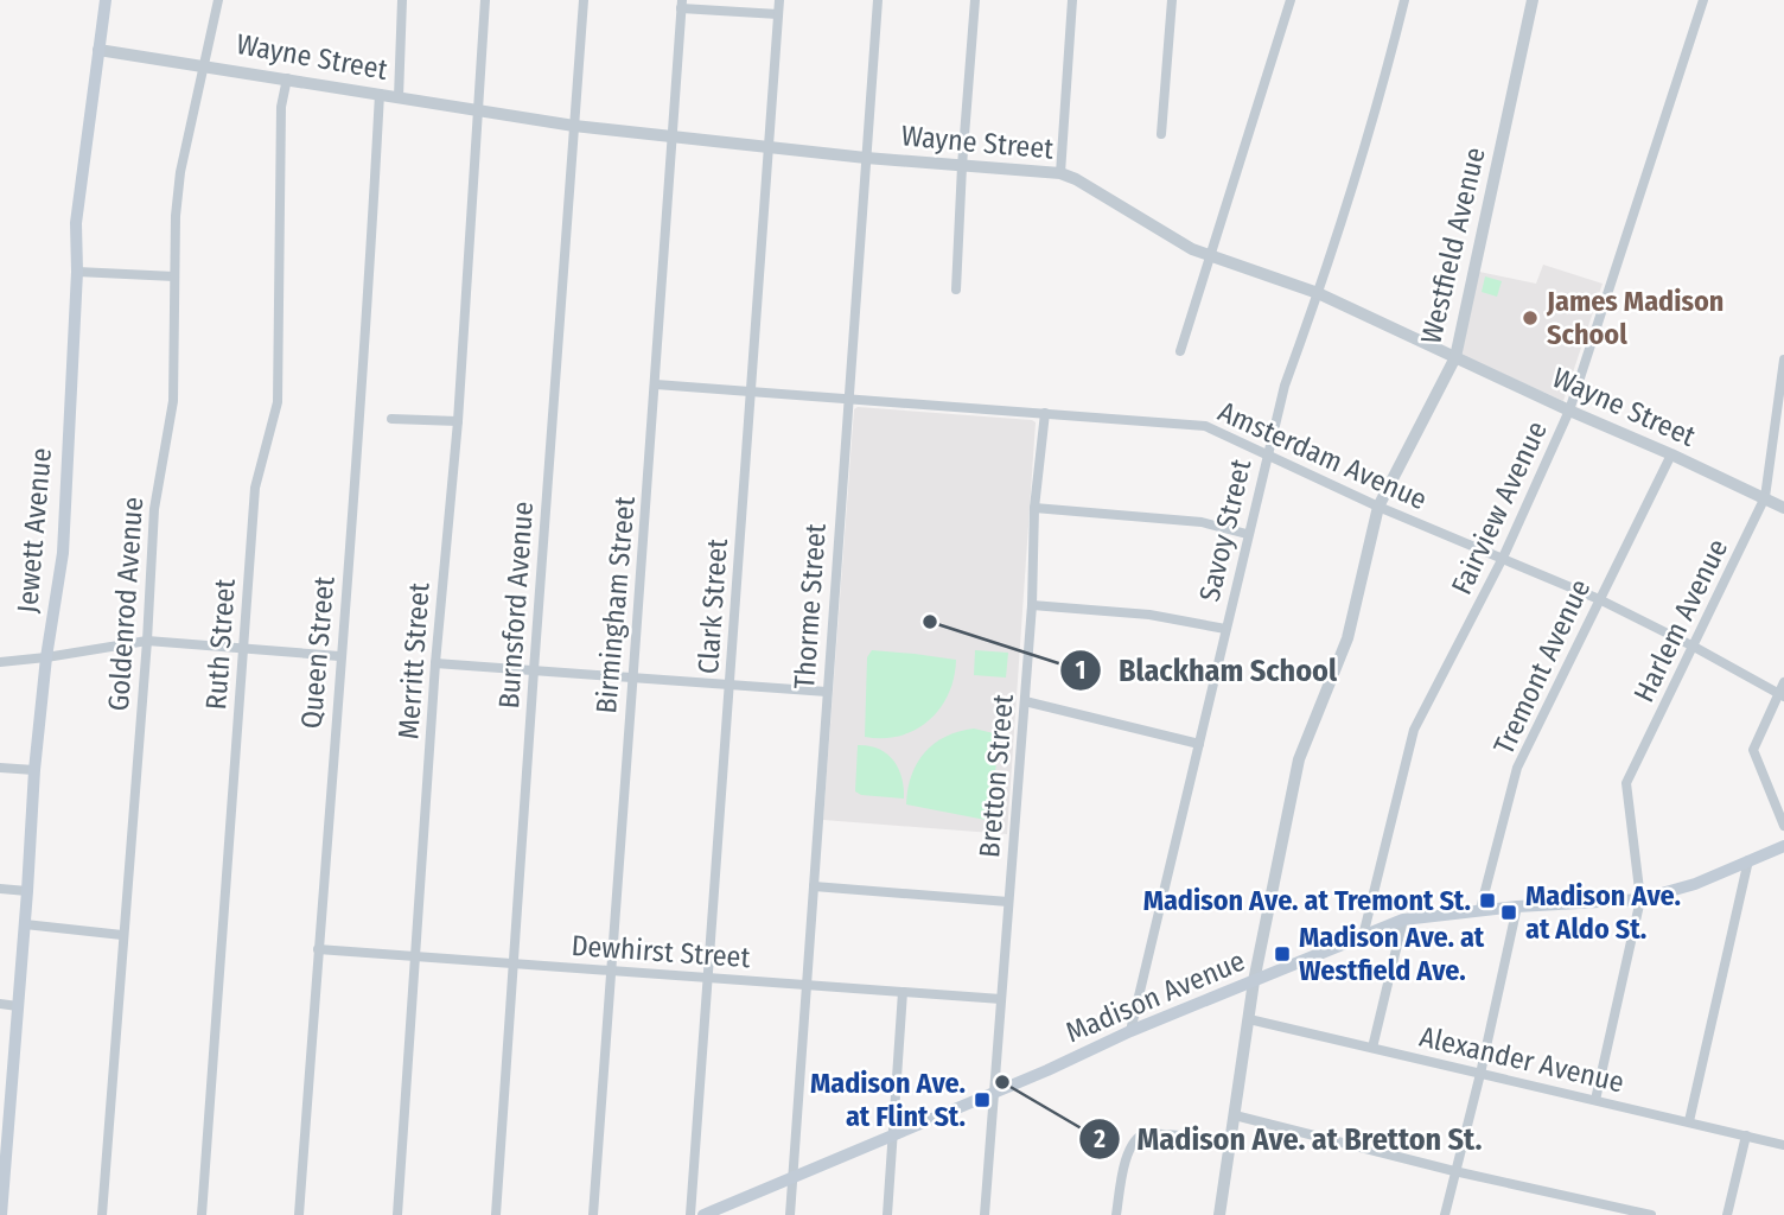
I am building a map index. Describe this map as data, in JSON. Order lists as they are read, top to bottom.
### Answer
{
  "streets": {
    "main road": ["Jewett Avenue", "Madison Avenue"],
    "street": [
      "Wayne Street",
      "Westfield Avenue",
      "Amsterdam Avenue",
      "Fairview Avenue",
      "Savoy Street",
      "Goldenrod Avenue",
      "Burnsford Avenue",
      "Birmingham Street",
      "Clark Street",
      "Thorme Street",
      "Harlem Avenue",
      "Ruth Street",
      "Queen Street",
      "Merritt Street",
      "Tremont Avenue",
      "Bretton Street",
      "Dewhirst Street",
      "Alexander Avenue"
    ]
  },
  "crossings": [
    ["Wayne Street", "Westfield Avenue"],
    ["Wayne Street", "Fairview Avenue"],
    ["Wayne Street", "Jewett Avenue"],
    ["Wayne Street", "Savoy Street"],
    ["Wayne Street", "Goldenrod Avenue"],
    ["Wayne Street", "Burnsford Avenue"],
    ["Wayne Street", "Birmingham Street"],
    ["Wayne Street", "Clark Street"],
    ["Wayne Street", "Thorme Street"],
    ["Wayne Street", "Harlem Avenue"],
    ["Wayne Street", "Ruth Street"],
    ["Wayne Street", "Queen Street"],
    ["Wayne Street", "Merritt Street"],
    ["Wayne Street", "Tremont Avenue"],
    ["Westfield Avenue", "Amsterdam Avenue"],
    ["Westfield Avenue", "Madison Avenue"],
    ["Westfield Avenue", "Alexander Avenue"],
    ["Amsterdam Avenue", "Fairview Avenue"],
    ["Amsterdam Avenue", "Savoy Street"],
    ["Amsterdam Avenue", "Birmingham Street"],
    ["Amsterdam Avenue", "Clark Street"],
    ["Amsterdam Avenue", "Thorme Street"],
    ["Amsterdam Avenue", "Harlem Avenue"],
    ["Amsterdam Avenue", "Tremont Avenue"],
    ["Amsterdam Avenue", "Bretton Street"],
    ["Fairview Avenue", "Madison Avenue"],
    ["Savoy Street", "Madison Avenue"],
    ["Burnsford Avenue", "Dewhirst Street"],
    ["Birmingham Street", "Dewhirst Street"],
    ["Clark Street", "Dewhirst Street"],
    ["Thorme Street", "Dewhirst Street"],
    ["Thorme Street", "Madison Avenue"],
    ["Harlem Avenue", "Madison Avenue"],
    ["Harlem Avenue", "Alexander Avenue"],
    ["Queen Street", "Dewhirst Street"],
    ["Merritt Street", "Dewhirst Street"],
    ["Tremont Avenue", "Madison Avenue"],
    ["Bretton Street", "Dewhirst Street"],
    ["Bretton Street", "Madison Avenue"]
  ],
  "places": {
    "other": ["James Madison School", "Blackham School", "Madison Ave. at Bretton St."],
    "transit": [
      "Madison Ave. at Tremont St.",
      "Madison Ave. at Aldo St.",
      "Madison Ave. at Westfield Ave.",
      "Madison Ave. at Flint St."
    ]
  }
}
